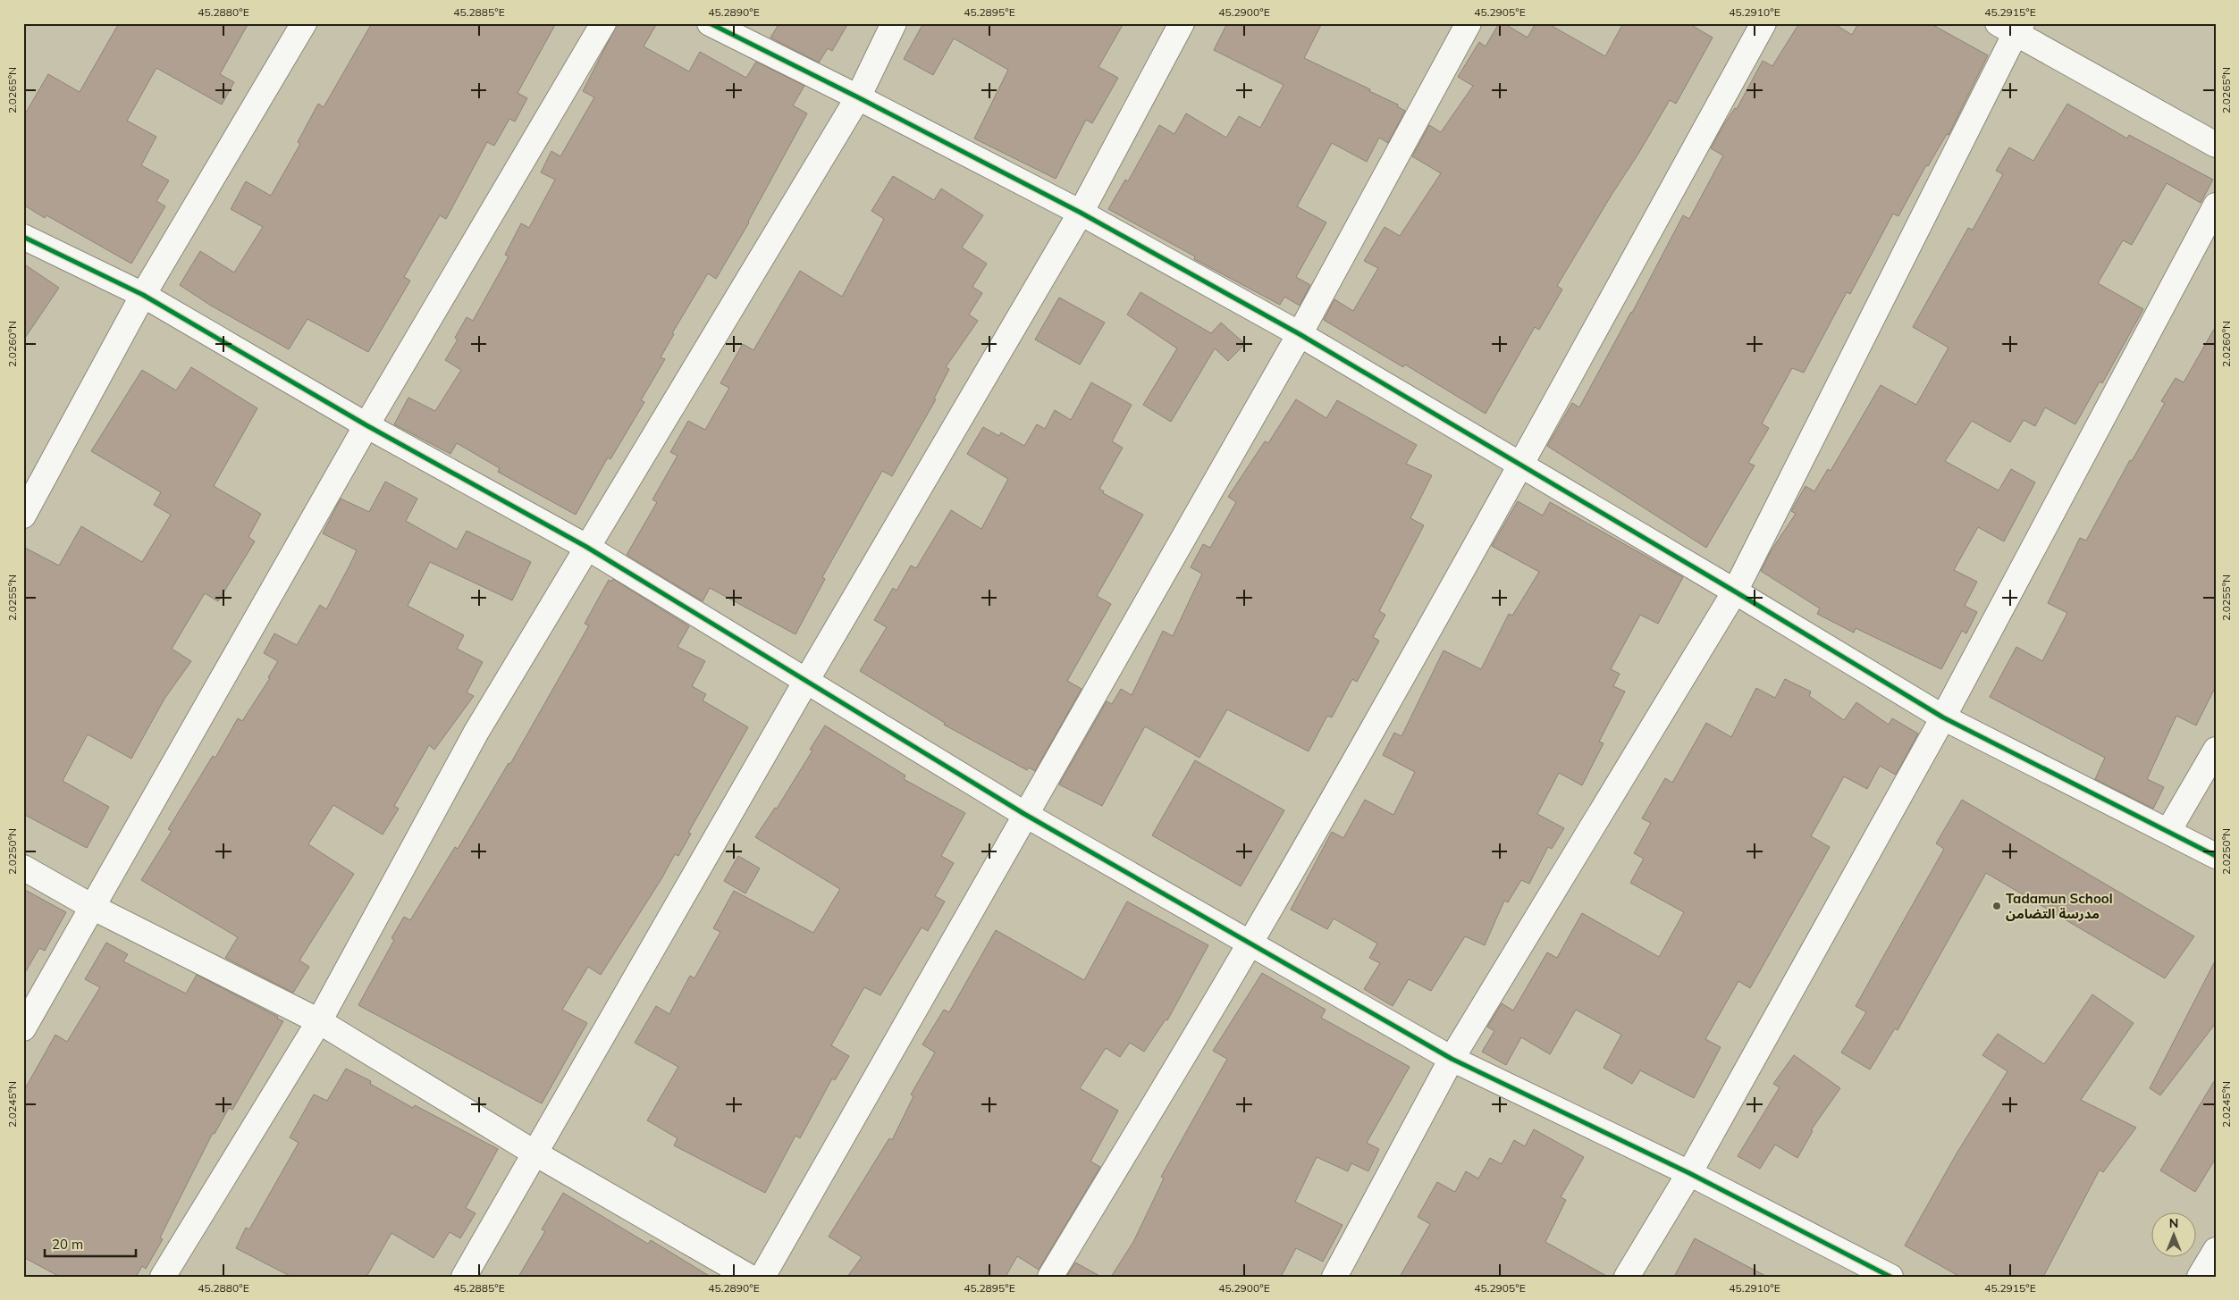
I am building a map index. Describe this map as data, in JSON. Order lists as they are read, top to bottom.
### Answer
{
  "places": ["Tadamun School مدرسة التضامن"],
  "scale_bar": "20 m",
  "north": "top",
  "coordinates": [
    "45.2880°E",
    "45.2885°E",
    "45.2890°E",
    "45.2895°E",
    "45.2900°E",
    "45.2905°E",
    "45.2910°E",
    "45.2915°E",
    "2.0265°N",
    "2.0260°N",
    "2.0255°N",
    "2.0250°N",
    "2.0245°N"
  ]
}
